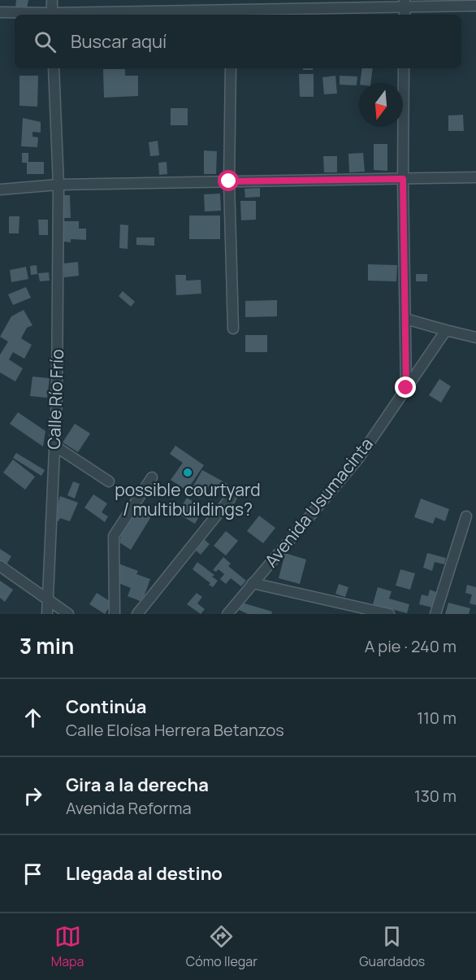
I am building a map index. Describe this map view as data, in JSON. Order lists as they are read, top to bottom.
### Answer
{
  "streets": {
    "street": ["Calle Río Frío", "Avenida Usumacinta"]
  },
  "places": ["possible courtyard / multibuildings?"],
  "north": "bottom",
  "page": {
    "search": "Buscar aquí",
    "heading": ["3 min", "A pie · 240 m"],
    "list": [
      ["Continúa", "Calle Eloísa Herrera Betanzos", "110 m"],
      ["Gira a la derecha", "Avenida Reforma", "130 m"],
      "Llegada al destino"
    ],
    "nav": ["Mapa", "Cómo llegar", "Guardados"]
  }
}
